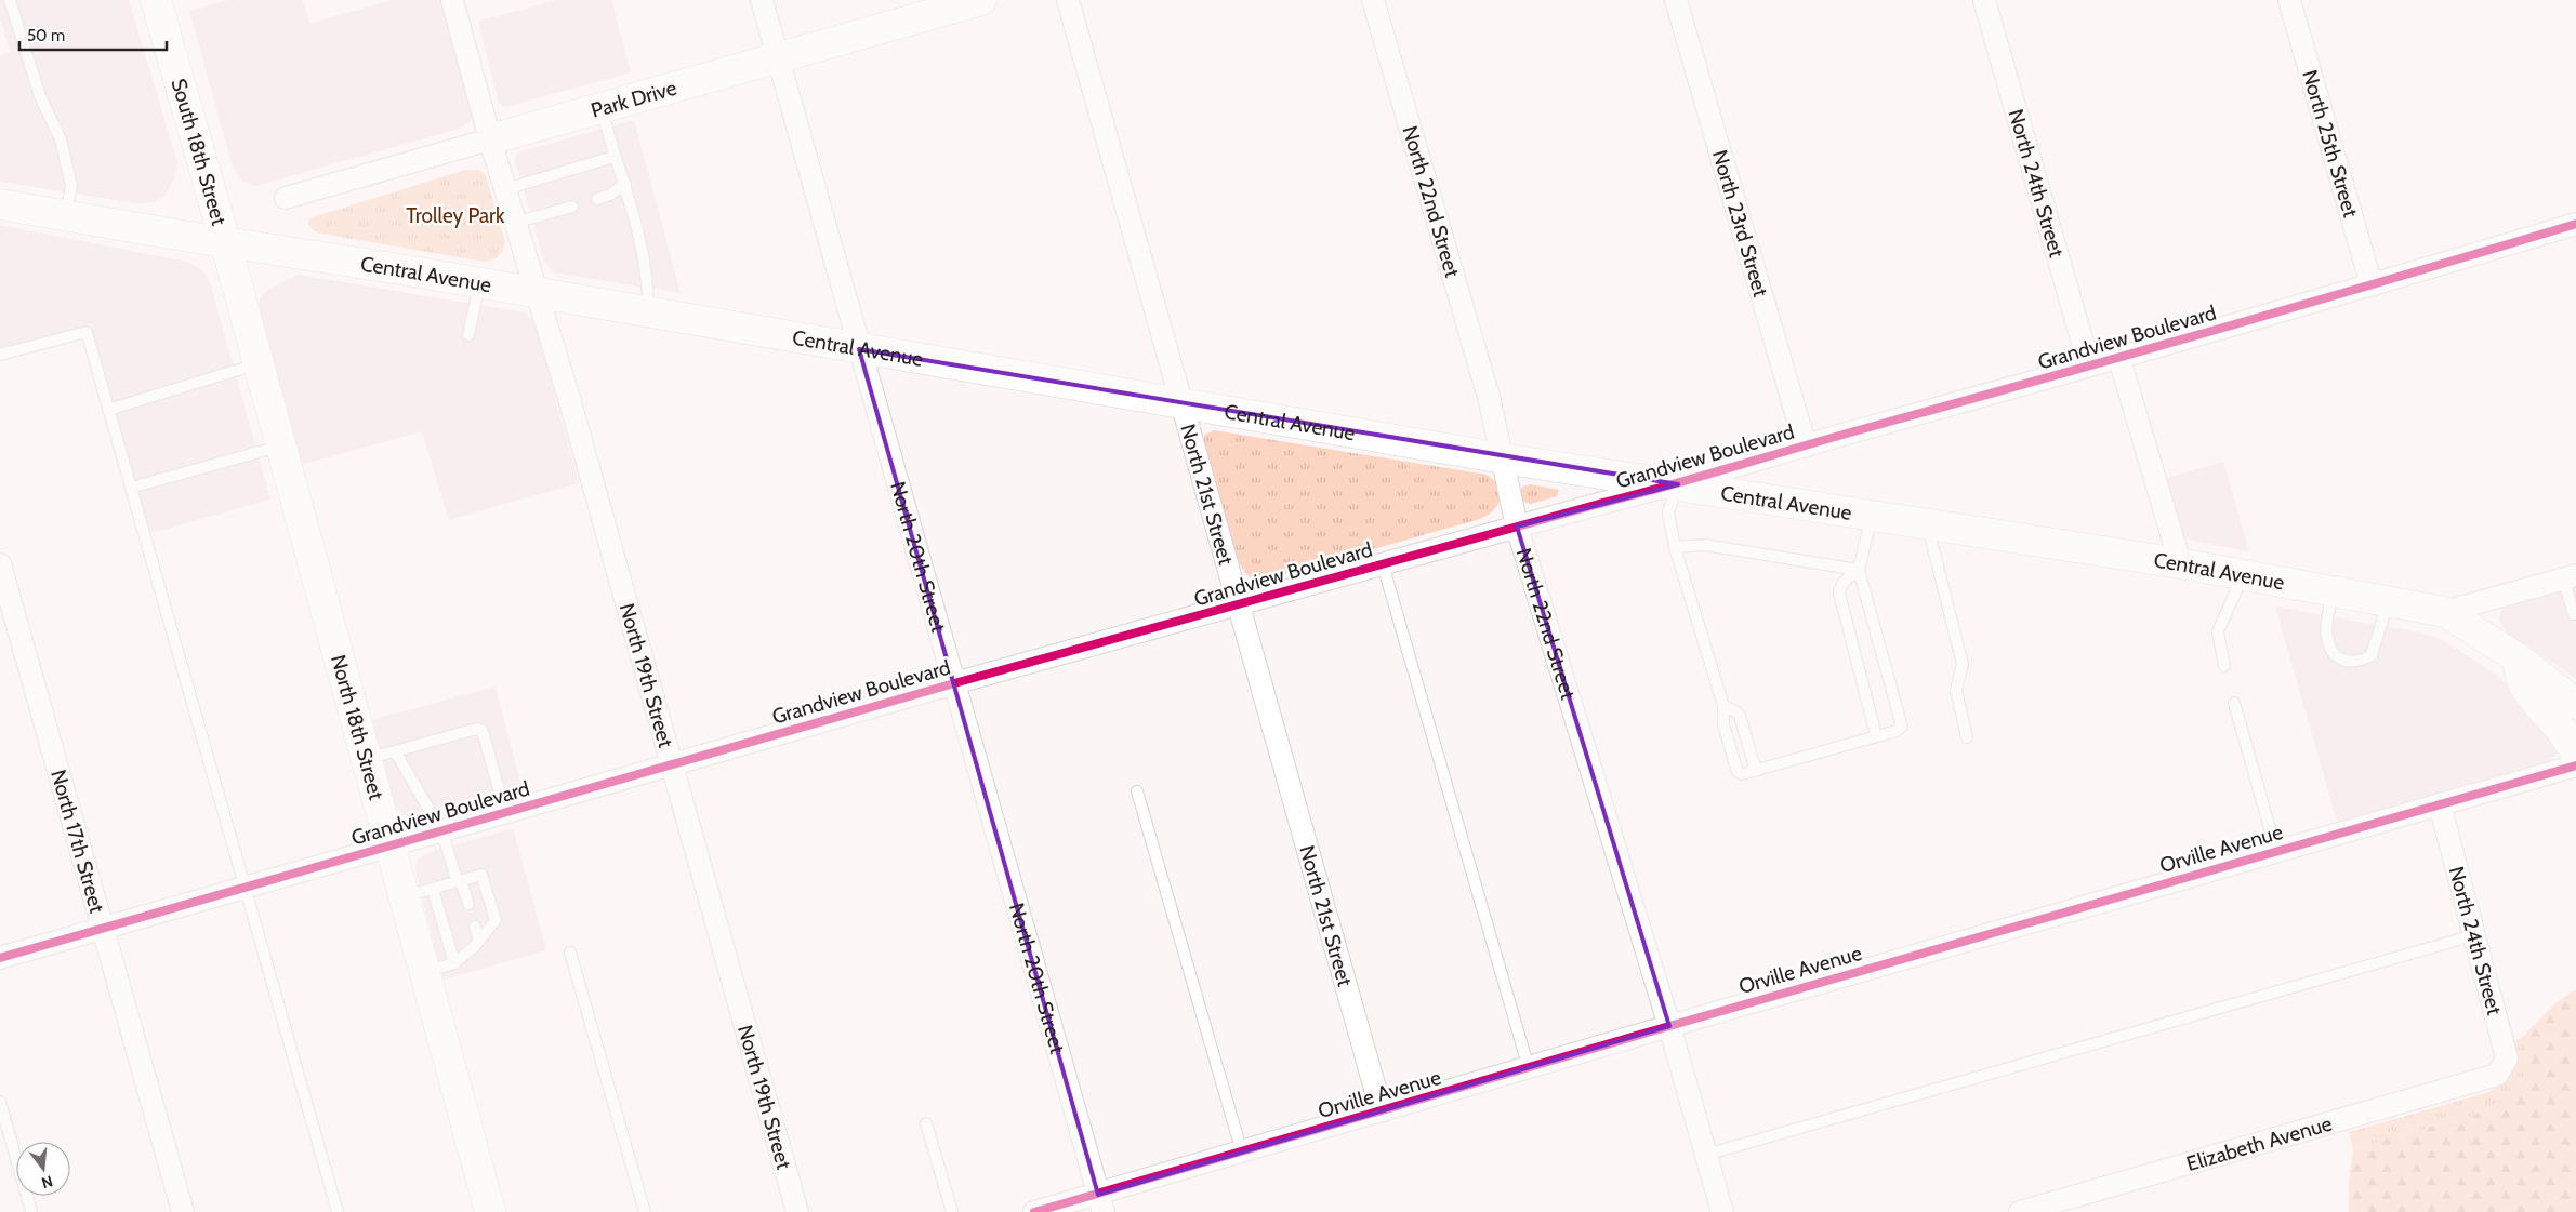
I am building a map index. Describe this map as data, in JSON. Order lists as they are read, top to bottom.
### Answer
{
  "streets": {
    "main road": [
      "Park Drive",
      "South 18th Street",
      "Central Avenue",
      "North 18th Street"
    ],
    "street": [
      "North 25th Street",
      "North 24th Street",
      "North 22nd Street",
      "North 23rd Street",
      "Grandview Boulevard",
      "North 21st Street",
      "North 20th Street",
      "North 19th Street",
      "North 17th Street",
      "Orville Avenue",
      "Elizabeth Avenue"
    ]
  },
  "crossings": [
    ["Park Drive", "North 20th Street"],
    ["Park Drive", "North 19th Street"],
    ["North 25th Street", "Grandview Boulevard"],
    ["South 18th Street", "Central Avenue"],
    ["South 18th Street", "North 18th Street"],
    ["North 24th Street", "Grandview Boulevard"],
    ["North 24th Street", "Orville Avenue"],
    ["North 24th Street", "Elizabeth Avenue"],
    ["North 22nd Street", "Central Avenue"],
    ["North 22nd Street", "Grandview Boulevard"],
    ["North 22nd Street", "Orville Avenue"],
    ["North 23rd Street", "Grandview Boulevard"],
    ["Central Avenue", "Grandview Boulevard"],
    ["Central Avenue", "North 21st Street"],
    ["Central Avenue", "North 20th Street"],
    ["Central Avenue", "North 19th Street"],
    ["Central Avenue", "North 18th Street"],
    ["Grandview Boulevard", "North 21st Street"],
    ["Grandview Boulevard", "North 20th Street"],
    ["Grandview Boulevard", "North 19th Street"],
    ["Grandview Boulevard", "North 18th Street"],
    ["Grandview Boulevard", "North 17th Street"],
    ["North 21st Street", "Orville Avenue"],
    ["North 20th Street", "Orville Avenue"]
  ],
  "parks": ["Trolley Park"],
  "scale_bar": "50 m",
  "north": "bottom"
}
